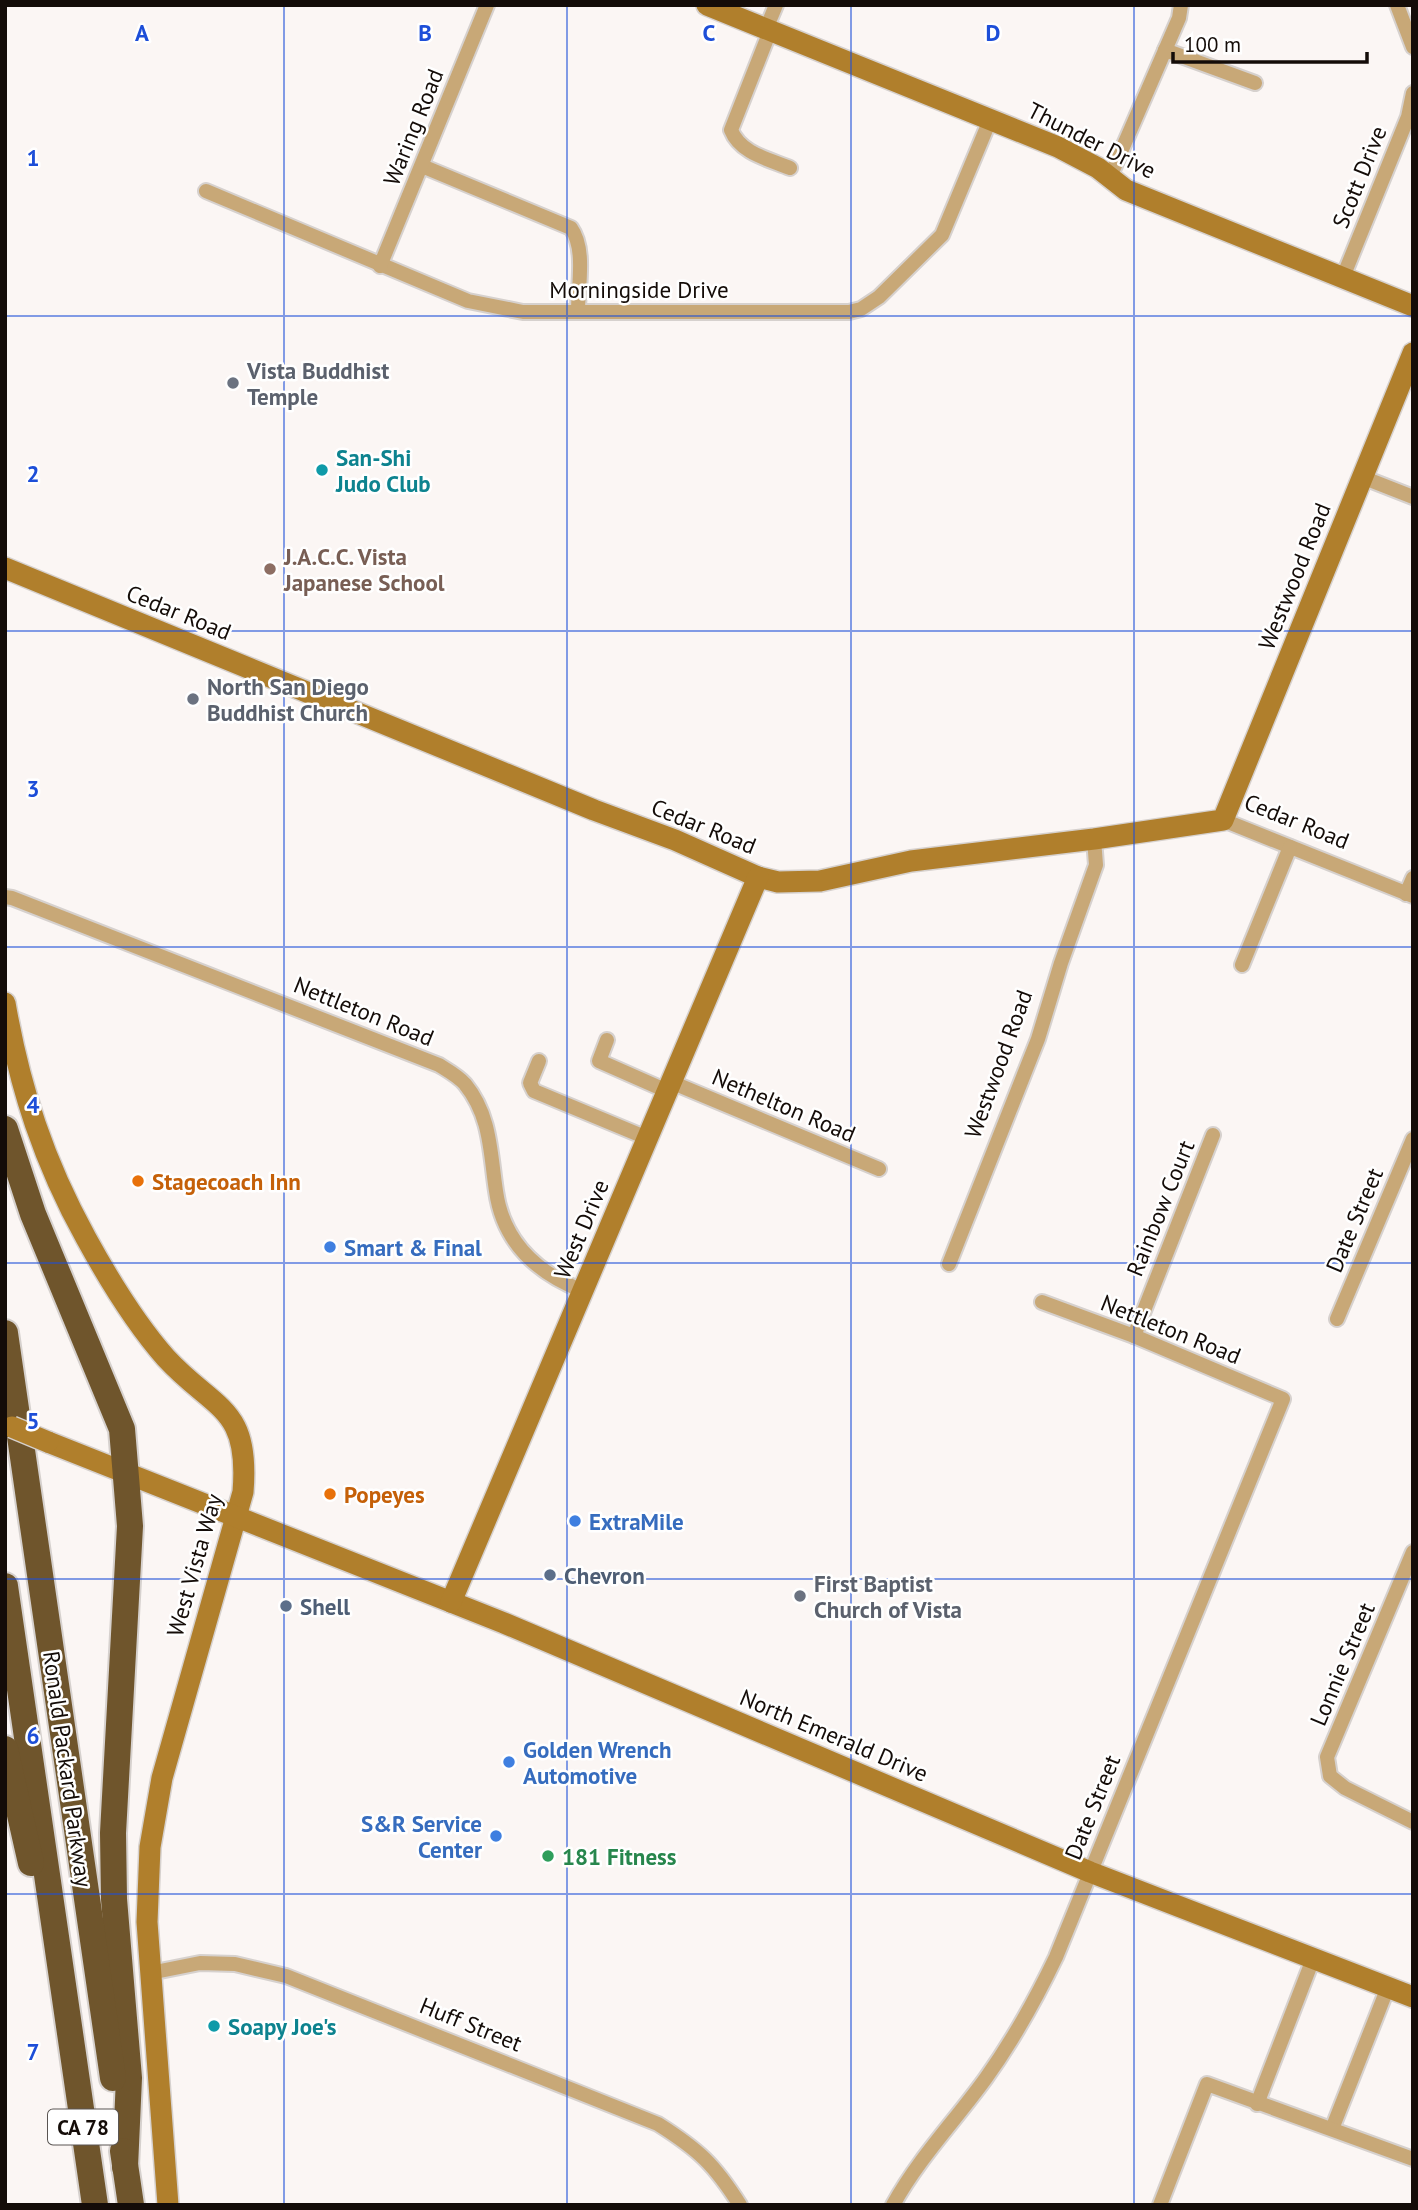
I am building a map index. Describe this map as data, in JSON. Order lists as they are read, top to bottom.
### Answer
{
  "streets": {
    "highway": ["Ronald Packard Parkway", "CA 78"],
    "street": [
      "Waring Road",
      "Thunder Drive",
      "Scott Drive",
      "Morningside Drive",
      "Westwood Road",
      "Cedar Road",
      "Nettleton Road",
      "Nethelton Road",
      "Rainbow Court",
      "Date Street",
      "West Drive",
      "West Vista Way",
      "Lonnie Street",
      "North Emerald Drive",
      "Huff Street"
    ]
  },
  "crossings": [
    ["Waring Road", "Morningside Drive"],
    ["Thunder Drive", "Scott Drive"],
    ["Thunder Drive", "Morningside Drive"],
    ["Westwood Road", "Cedar Road"],
    ["Cedar Road", "West Drive"],
    ["Nettleton Road", "Rainbow Court"],
    ["Nettleton Road", "Date Street"],
    ["Nettleton Road", "West Drive"],
    ["Nethelton Road", "West Drive"],
    ["Date Street", "North Emerald Drive"],
    ["West Drive", "North Emerald Drive"],
    ["West Vista Way", "North Emerald Drive"],
    ["West Vista Way", "Huff Street"]
  ],
  "places": [
    "Vista Buddhist Temple",
    "San-Shi Judo Club",
    "J.A.C.C. Vista Japanese School",
    "North San Diego Buddhist Church",
    "Stagecoach Inn",
    "Smart & Final",
    "Popeyes",
    "ExtraMile",
    "Chevron",
    "First Baptist Church of Vista",
    "Shell",
    "Golden Wrench Automotive",
    "S&R Service Center",
    "181 Fitness",
    "Soapy Joe's"
  ],
  "scale_bar": "100 m",
  "grid": {
    "columns": [
      "A",
      "B",
      "C",
      "D"
    ],
    "rows": [
      "1",
      "2",
      "3",
      "4",
      "5",
      "6",
      "7"
    ]
  }
}
